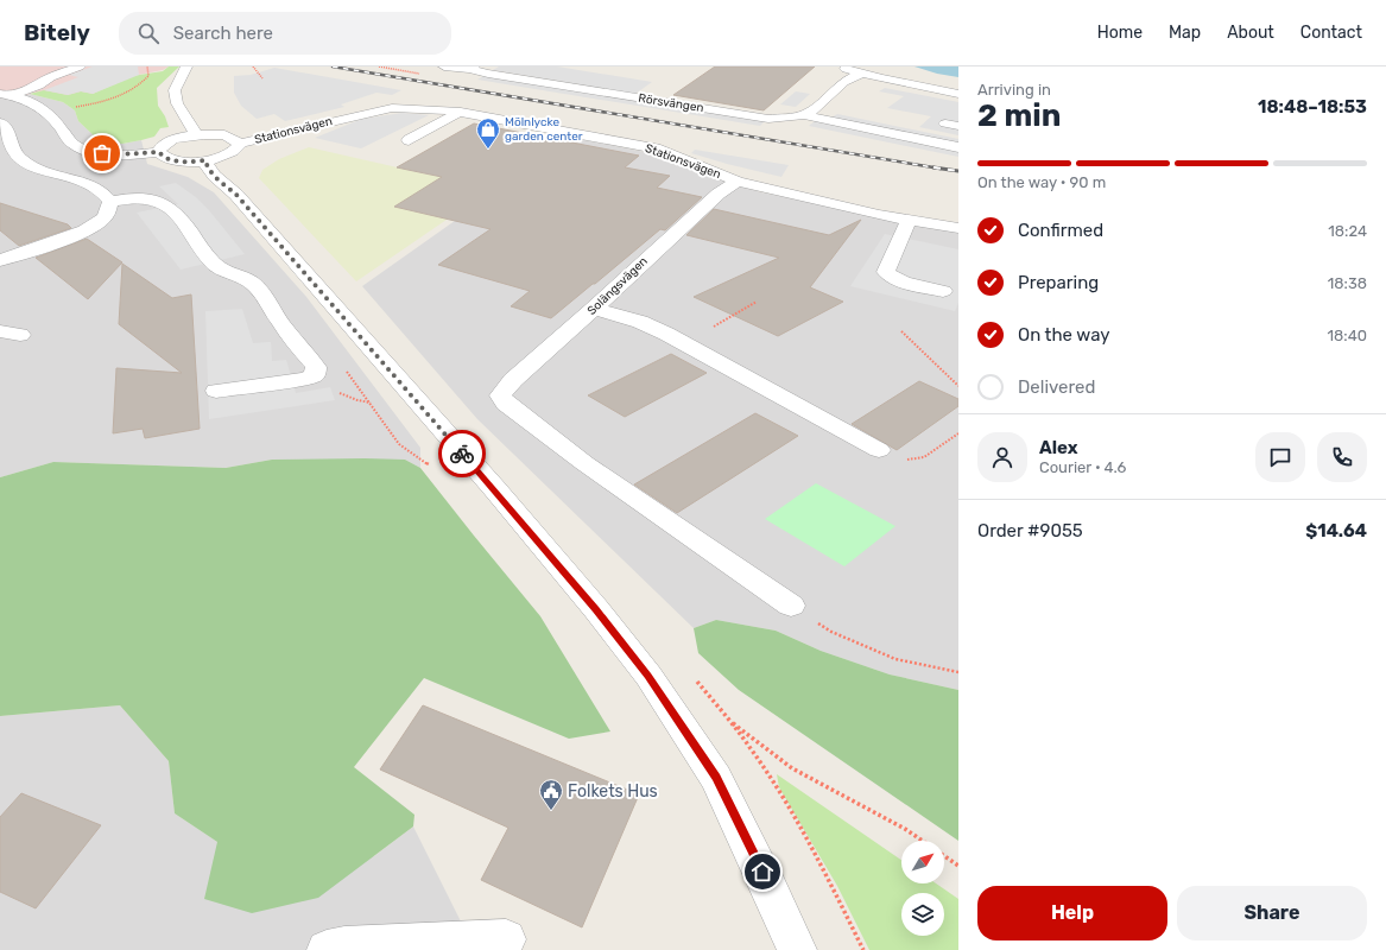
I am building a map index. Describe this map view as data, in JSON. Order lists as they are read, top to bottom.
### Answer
{
  "streets": {
    "street": ["Rörsvängen", "Stationsvägen", "Solängsvägen"]
  },
  "crossings": [
    ["Stationsvägen", "Solängsvägen"]
  ],
  "places": {
    "shop": ["Mölnlycke garden center"],
    "public building": ["Folkets Hus"]
  },
  "north": "top right",
  "page": {
    "header": "Bitely",
    "search": "Search here",
    "nav": [
      "Home",
      "Map",
      "About",
      "Contact"
    ],
    "heading": ["2 min", "Arriving in", "18:48–18:53"],
    "panel": [
      "Alex",
      "Courier · 4.6",
      "Order #9055",
      "$14.64"
    ],
    "bar": "On the way · 90 m",
    "list": [
      ["Confirmed", "18:24"],
      ["Preparing", "18:38"],
      ["On the way", "18:40"],
      "Delivered"
    ],
    "buttons": ["Help", "Share"]
  }
}
